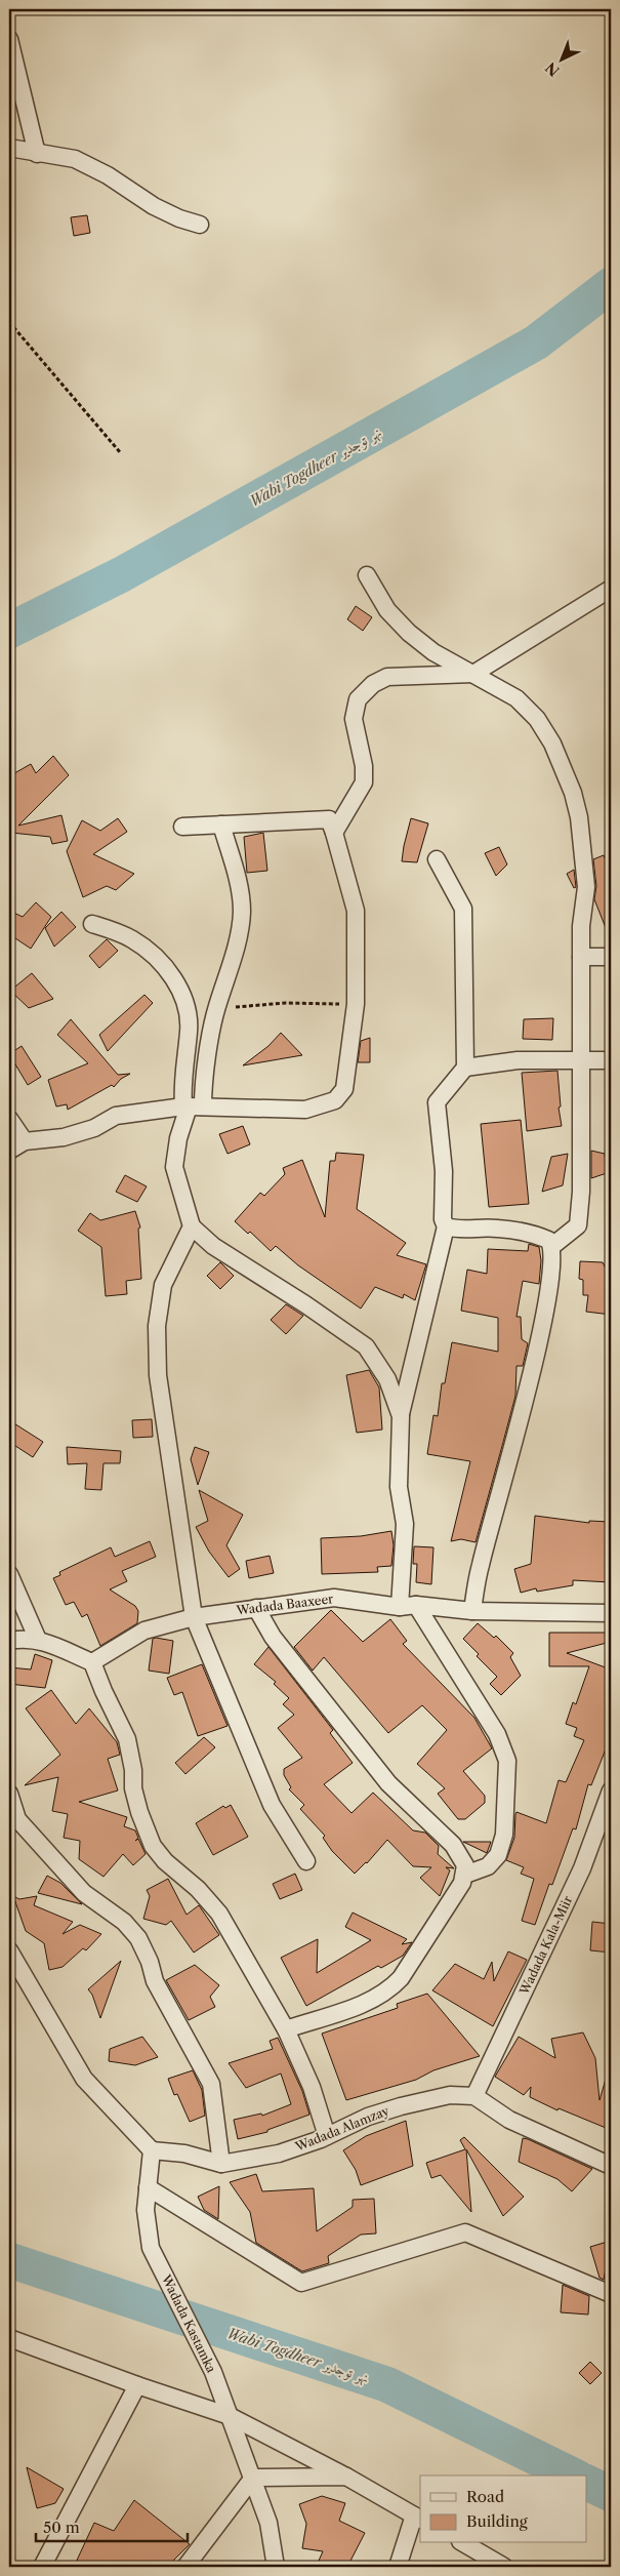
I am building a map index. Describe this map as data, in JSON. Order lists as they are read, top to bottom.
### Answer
{
  "streets": {
    "street": [
      "Wadada Baaxeer",
      "Wadada Kala-Miir",
      "Wadada Alamzay",
      "Wadada Kastamka"
    ]
  },
  "crossings": [
    ["Wadada Kala-Miir", "Wadada Alamzay"],
    ["Wadada Alamzay", "Wadada Kastamka"]
  ],
  "water": ["Wabi Togdheer نهر توجدير"],
  "legend": ["Road", "Building"],
  "scale_bar": "50 m",
  "north": "bottom left"
}
